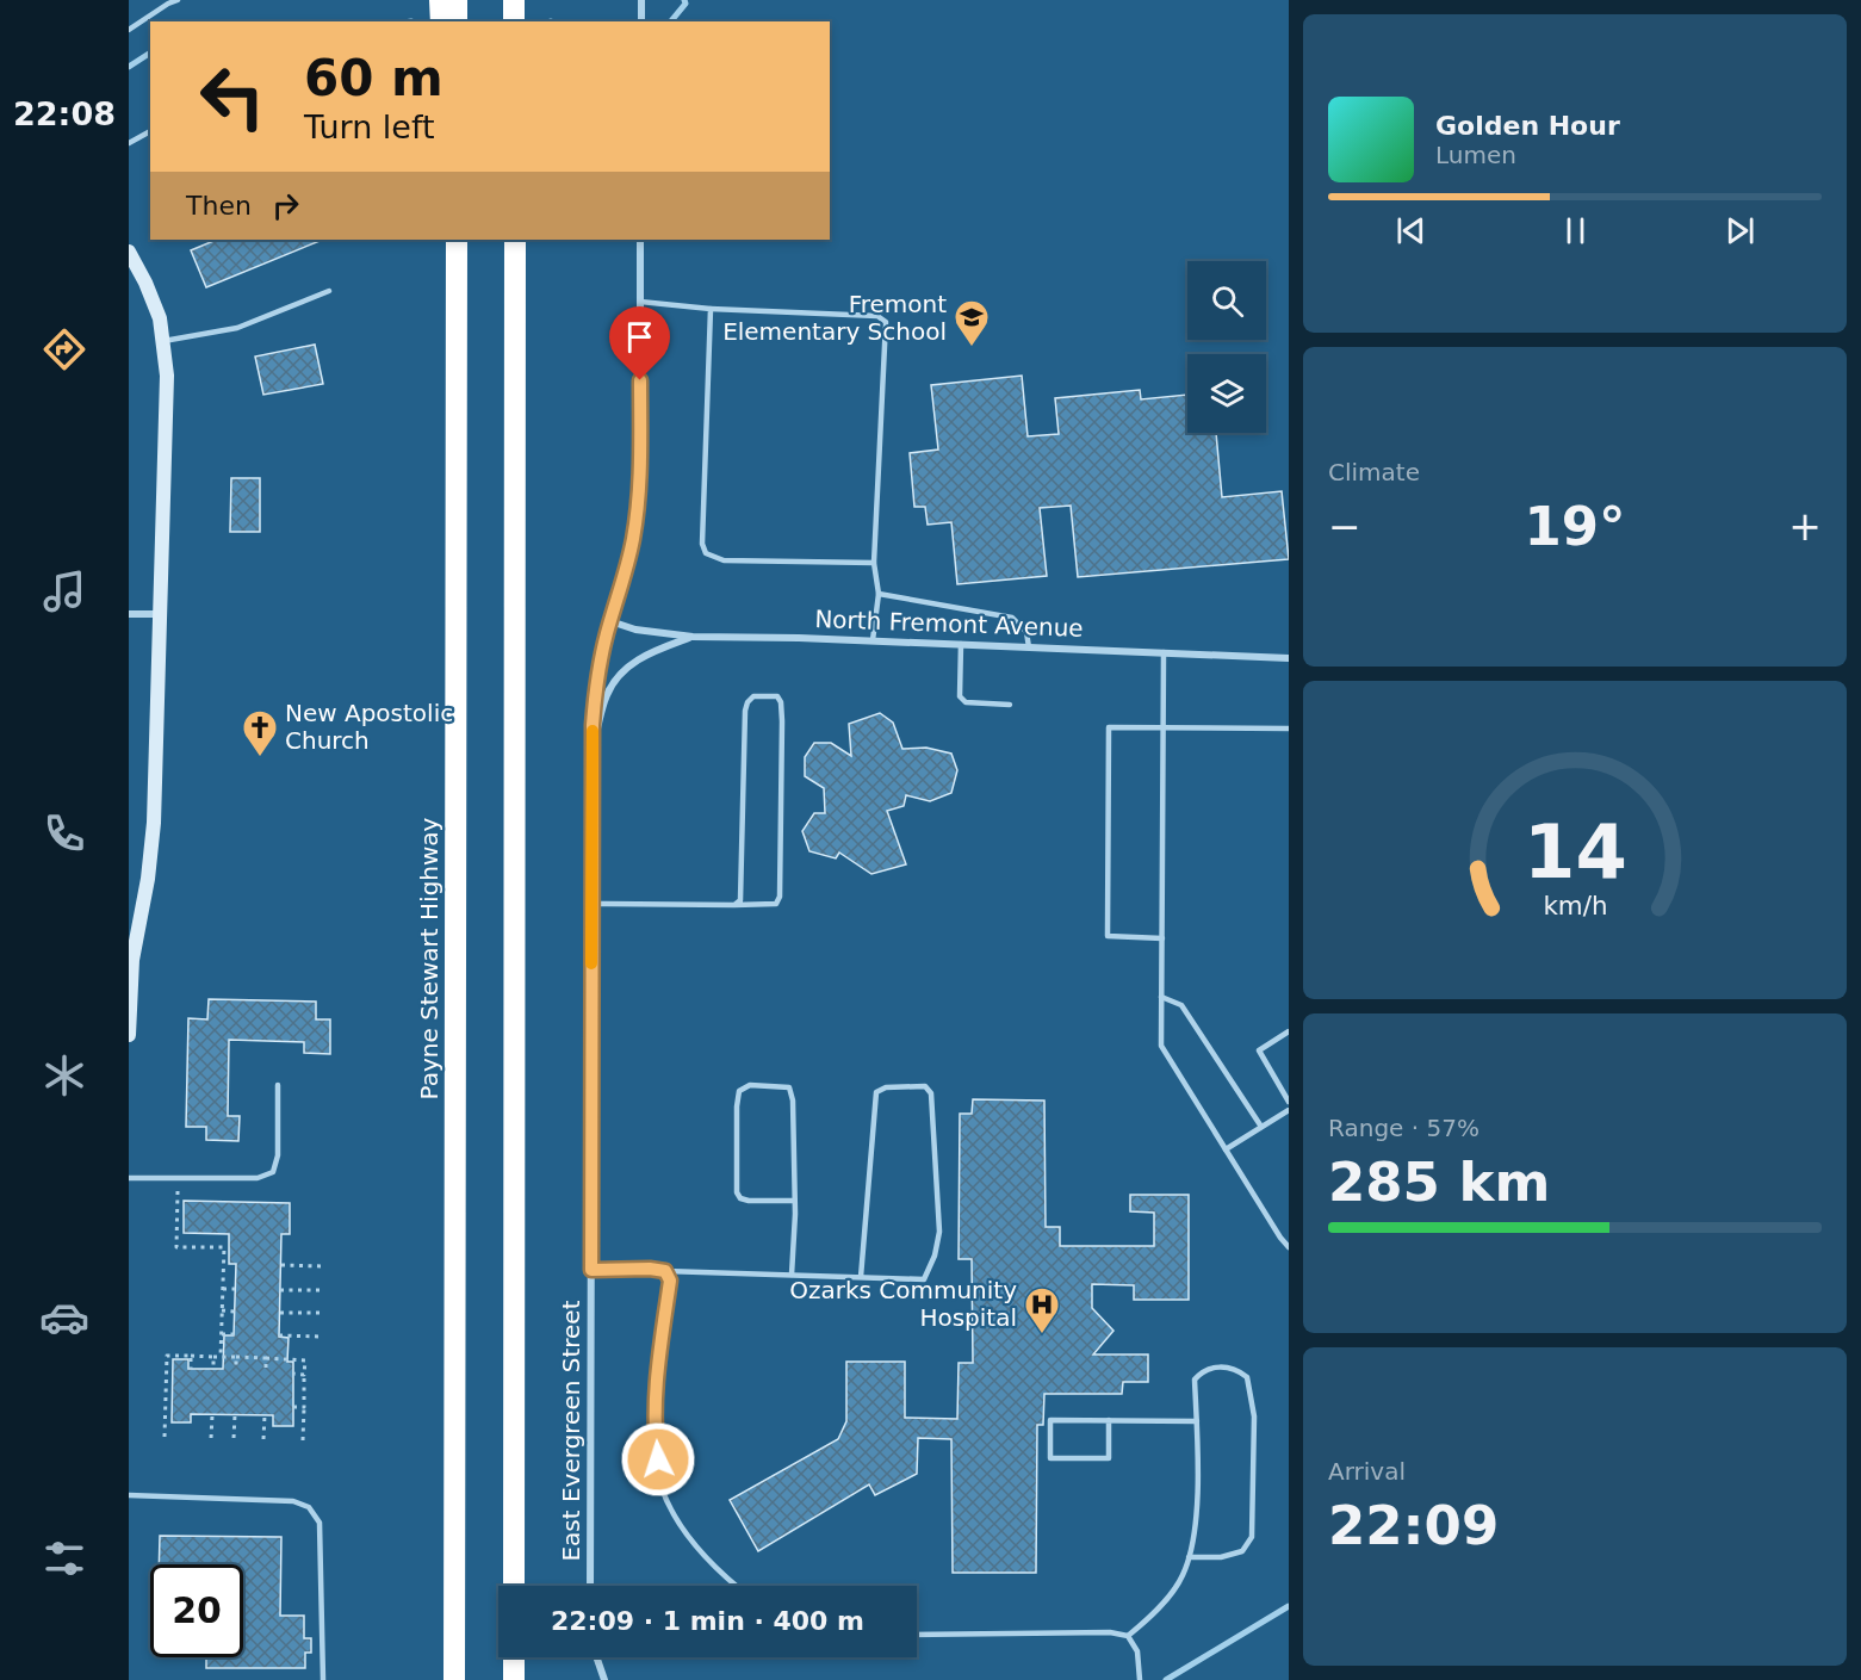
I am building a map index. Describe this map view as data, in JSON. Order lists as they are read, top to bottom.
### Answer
{
  "streets": {
    "highway": ["Payne Stewart Highway"],
    "street": ["North Fremont Avenue", "East Evergreen Street"]
  },
  "crossings": [
    ["North Fremont Avenue", "East Evergreen Street"]
  ],
  "places": {
    "school or university": ["Fremont Elementary School"],
    "church": ["New Apostolic Church"],
    "hospital": ["Ozarks Community Hospital"]
  },
  "page": {
    "tabs": "22:08",
    "turn": ["60 m", "Turn left"],
    "song": ["Golden Hour", "Lumen"],
    "then": "Then",
    "tile": [
      "Climate",
      ["Range · 57%", "285 km"],
      ["Arrival", "22:09"]
    ],
    "heat": ["−", "19°", "+"],
    "limit": "20",
    "trip": "22:09 · 1 min · 400 m",
    "gauge": ["14", "km/h"]
  }
}
